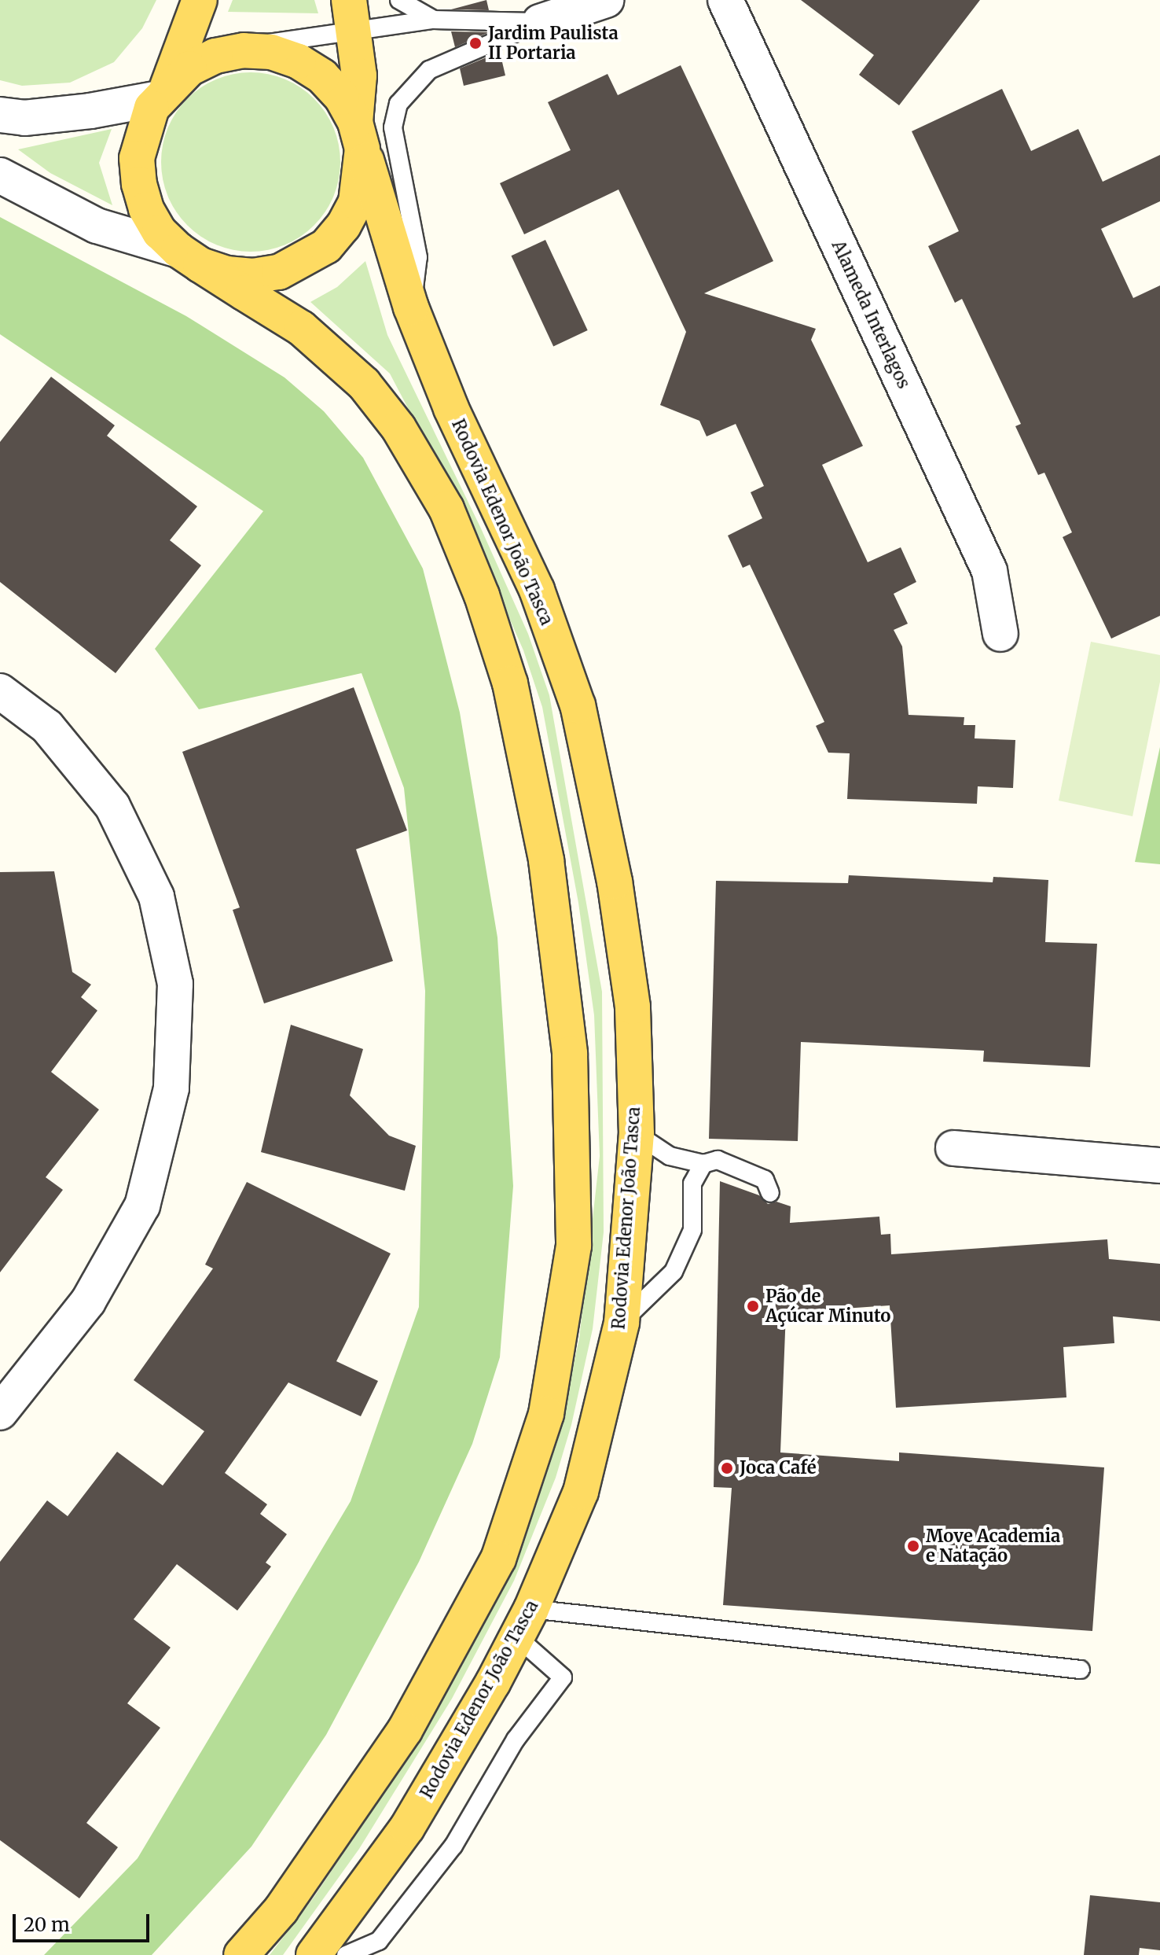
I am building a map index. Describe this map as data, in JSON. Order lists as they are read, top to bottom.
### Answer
{
  "streets": {
    "main road": ["Rodovia Edenor João Tasca"],
    "street": ["Alameda Interlagos"]
  },
  "places": [
    "Jardim Paulista II Portaria",
    "Pão de Açúcar Minuto",
    "Joca Café",
    "Move Academia e Natação"
  ],
  "scale_bar": "20 m"
}
